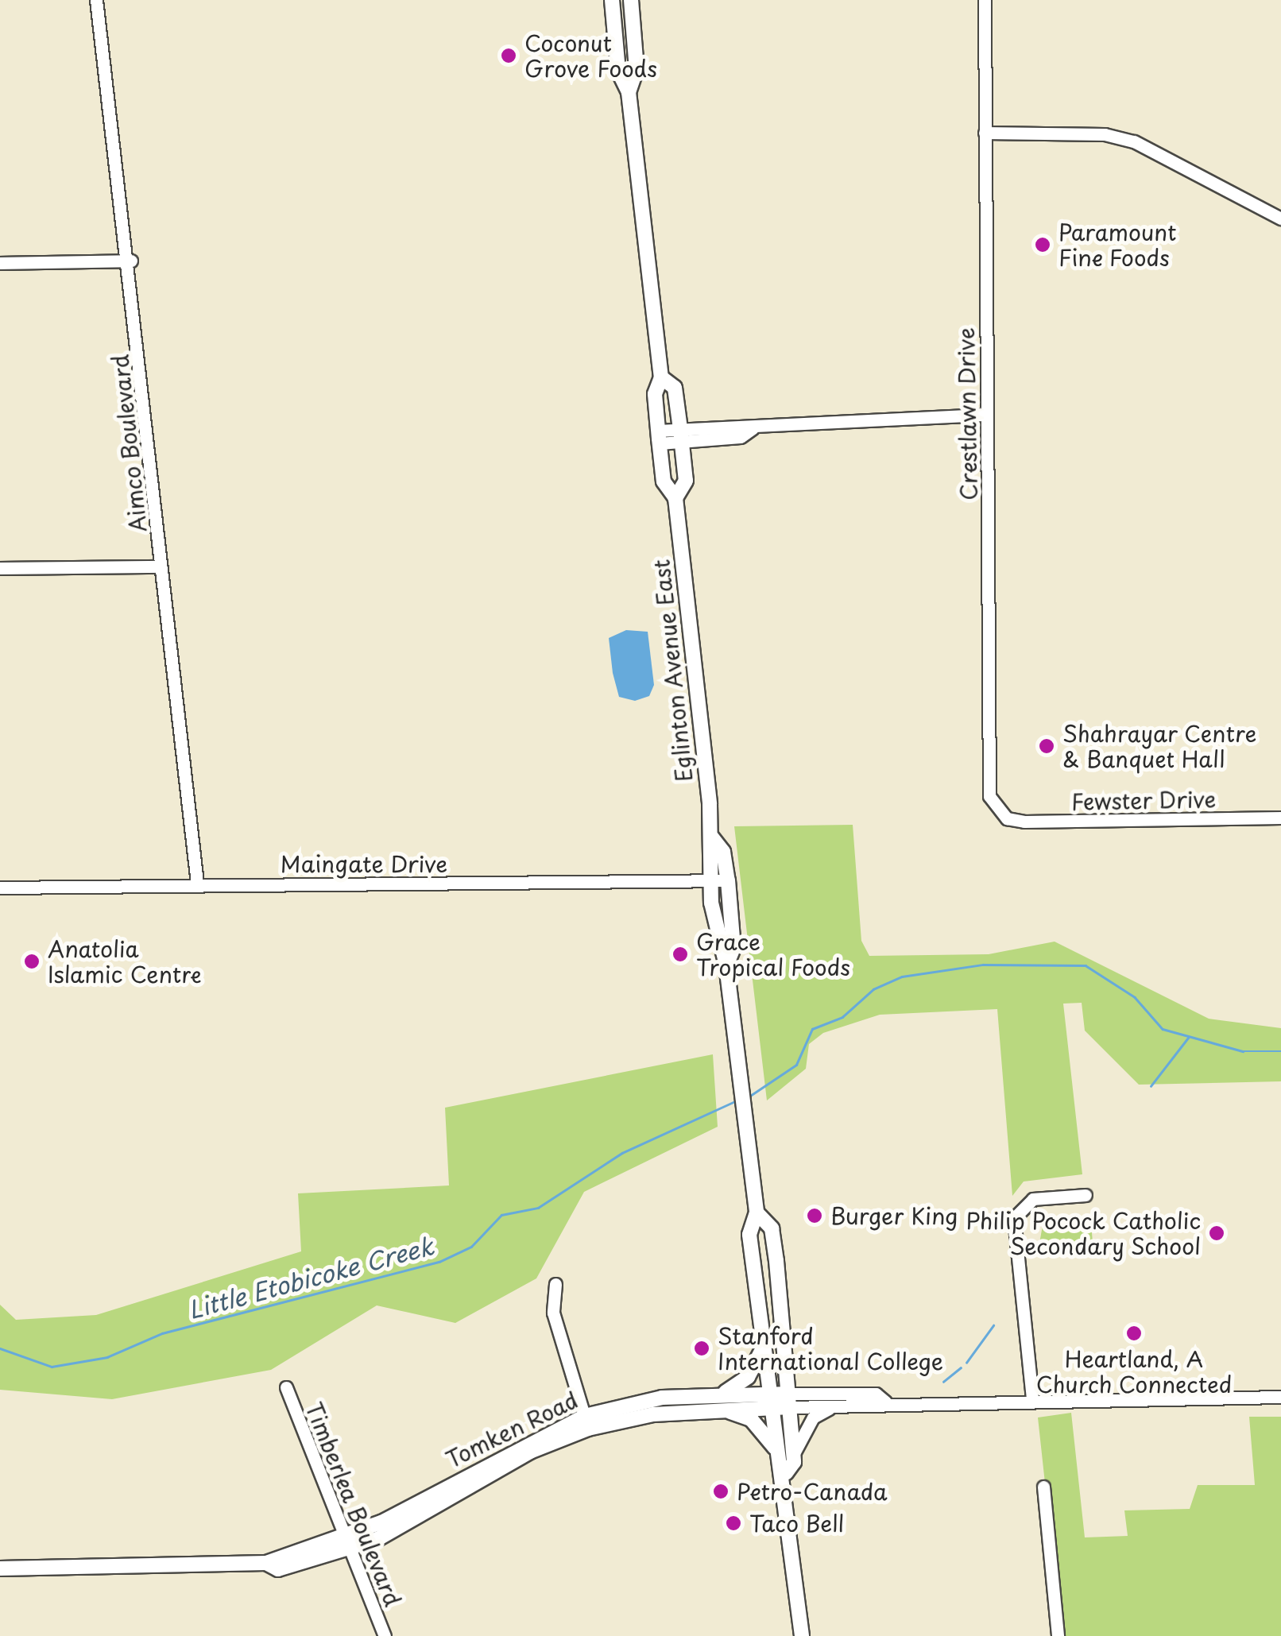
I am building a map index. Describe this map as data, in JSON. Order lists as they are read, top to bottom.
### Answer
{
  "streets": {
    "main road": ["Eglinton Avenue East", "Tomken Road"],
    "street": [
      "Crestlawn Drive",
      "Aimco Boulevard",
      "Fewster Drive",
      "Maingate Drive",
      "Timberlea Boulevard"
    ]
  },
  "crossings": [
    ["Crestlawn Drive", "Fewster Drive"],
    ["Aimco Boulevard", "Maingate Drive"],
    ["Eglinton Avenue East", "Maingate Drive"],
    ["Eglinton Avenue East", "Tomken Road"],
    ["Tomken Road", "Timberlea Boulevard"]
  ],
  "water": ["Little Etobicoke Creek"],
  "places": [
    "Coconut Grove Foods",
    "Paramount Fine Foods",
    "Shahrayar Centre & Banquet Hall",
    "Grace Tropical Foods",
    "Anatolia Islamic Centre",
    "Burger King",
    "Philip Pocock Catholic Secondary School",
    "Heartland, A Church Connected",
    "Stanford International College",
    "Petro-Canada",
    "Taco Bell"
  ]
}
